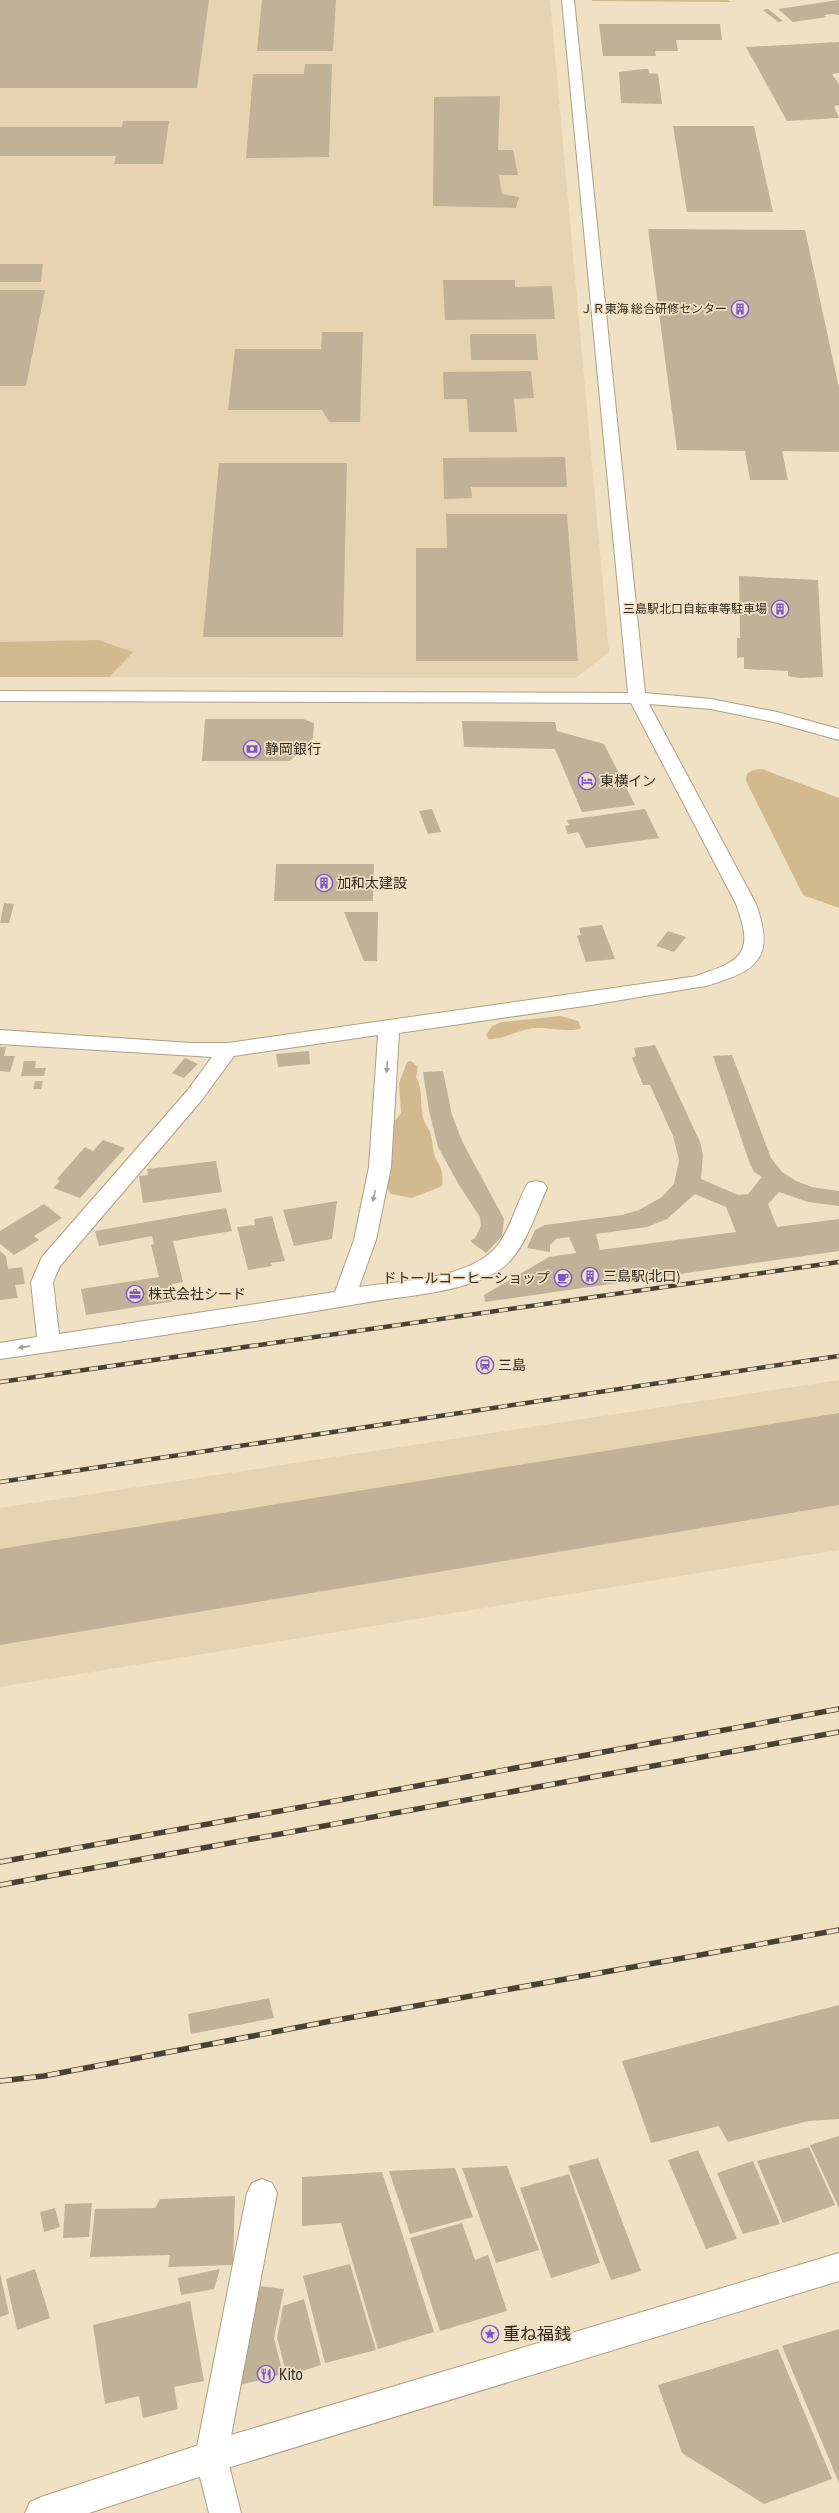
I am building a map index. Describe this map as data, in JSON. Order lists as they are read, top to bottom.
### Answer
{
  "places": {
    "building": [
      "ＪＲ東海 総合研修センター",
      "三島駅北口自転車等駐車場",
      "加和太建設",
      "三島駅(北口)"
    ],
    "bank": ["静岡銀行"],
    "hotel": ["東横イン"],
    "cafe": ["ドトールコーヒーショップ"],
    "office": ["株式会社シード"],
    "station": ["三島"],
    "place": ["重ね福銭"],
    "restaurant": ["Kito"]
  }
}
